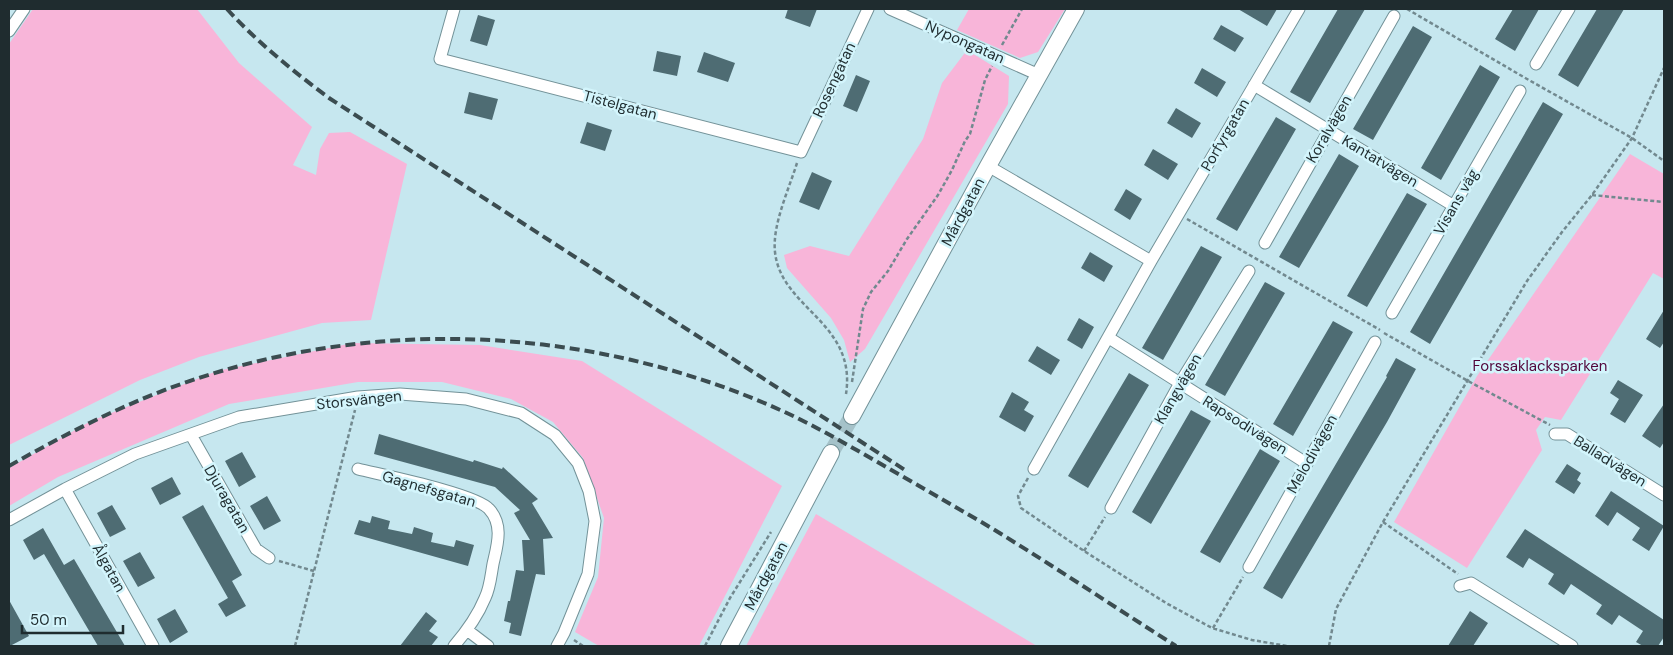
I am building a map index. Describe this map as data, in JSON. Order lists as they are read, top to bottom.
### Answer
{
  "streets": {
    "street": [
      "Nypongatan",
      "Rosengatan",
      "Tistelgatan",
      "Koralvägen",
      "Porfyrgatan",
      "Kantatvägen",
      "Visans väg",
      "Mårdgatan",
      "Klangvägen",
      "Storsvängen",
      "Rapsodivägen",
      "Melodivägen",
      "Balladvägen",
      "Gagnefsgatan",
      "Djuragatan",
      "Ålgatan"
    ]
  },
  "crossings": [
    ["Nypongatan", "Mårdgatan"],
    ["Rosengatan", "Tistelgatan"],
    ["Koralvägen", "Kantatvägen"],
    ["Porfyrgatan", "Kantatvägen"],
    ["Porfyrgatan", "Rapsodivägen"],
    ["Kantatvägen", "Visans väg"],
    ["Klangvägen", "Rapsodivägen"],
    ["Storsvängen", "Djuragatan"],
    ["Storsvängen", "Ålgatan"],
    ["Rapsodivägen", "Melodivägen"]
  ],
  "parks": ["Forssaklacksparken"],
  "scale_bar": "50 m"
}
